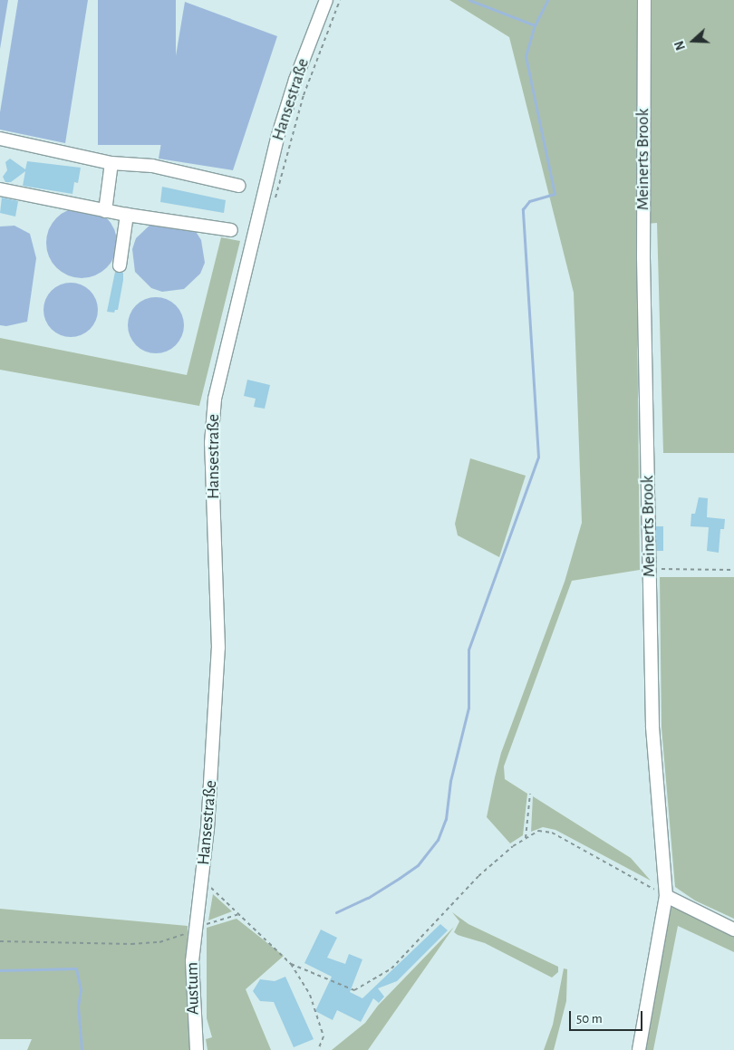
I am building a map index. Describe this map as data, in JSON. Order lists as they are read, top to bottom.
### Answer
{
  "streets": {
    "street": ["Hansestraße", "Meinerts Brook", "Austum"]
  },
  "crossings": [
    ["Hansestraße", "Austum"]
  ],
  "scale_bar": "50 m",
  "north": "left"
}
